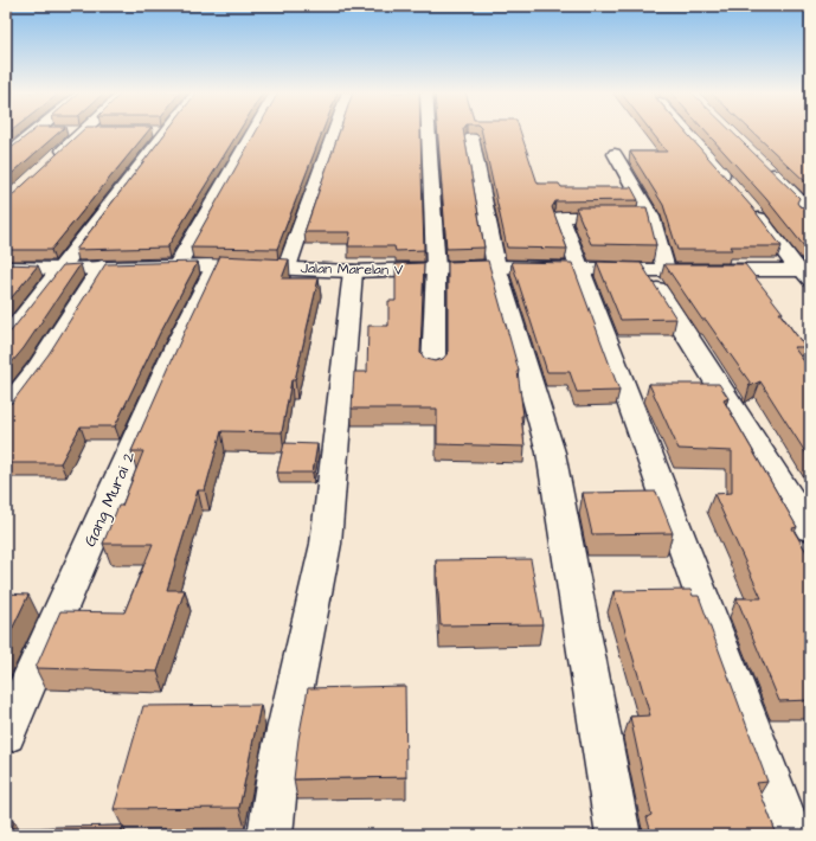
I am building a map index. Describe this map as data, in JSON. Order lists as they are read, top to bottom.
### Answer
{
  "streets": {
    "street": ["Jalan Marelan V", "Gang Murai 2"]
  },
  "crossings": [
    ["Jalan Marelan V", "Gang Murai 2"]
  ]
}
